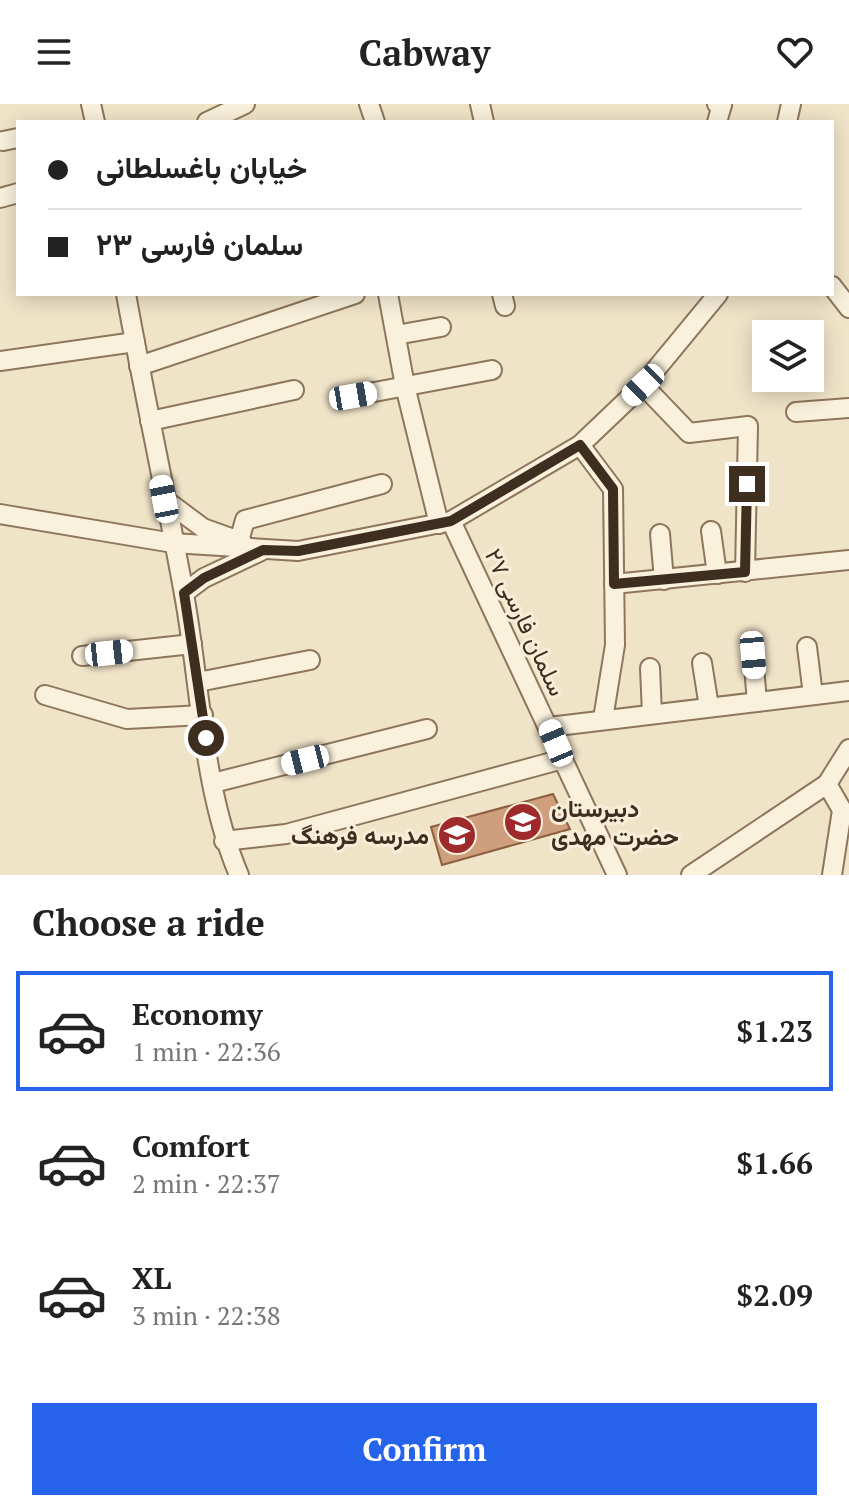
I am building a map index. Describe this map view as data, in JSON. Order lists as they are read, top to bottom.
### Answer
{
  "streets": {
    "street": ["سلمان فارسی ۲۷"]
  },
  "places": {
    "school or university": ["دبیرستان حضرت مهدی", "مدرسه فرهنگ"]
  },
  "page": {
    "header": "Cabway",
    "banner": ["خیابان باغسلطانی", "سلمان فارسی ۲۳"],
    "heading": "Choose a ride",
    "list": [
      {
        "name": "Economy",
        "note": "1 min · 22:36",
        "value": "$1.23"
      },
      {
        "name": "Comfort",
        "note": "2 min · 22:37",
        "value": "$1.66"
      },
      {
        "name": "XL",
        "note": "3 min · 22:38",
        "value": "$2.09"
      }
    ],
    "buttons": "Confirm"
  }
}
